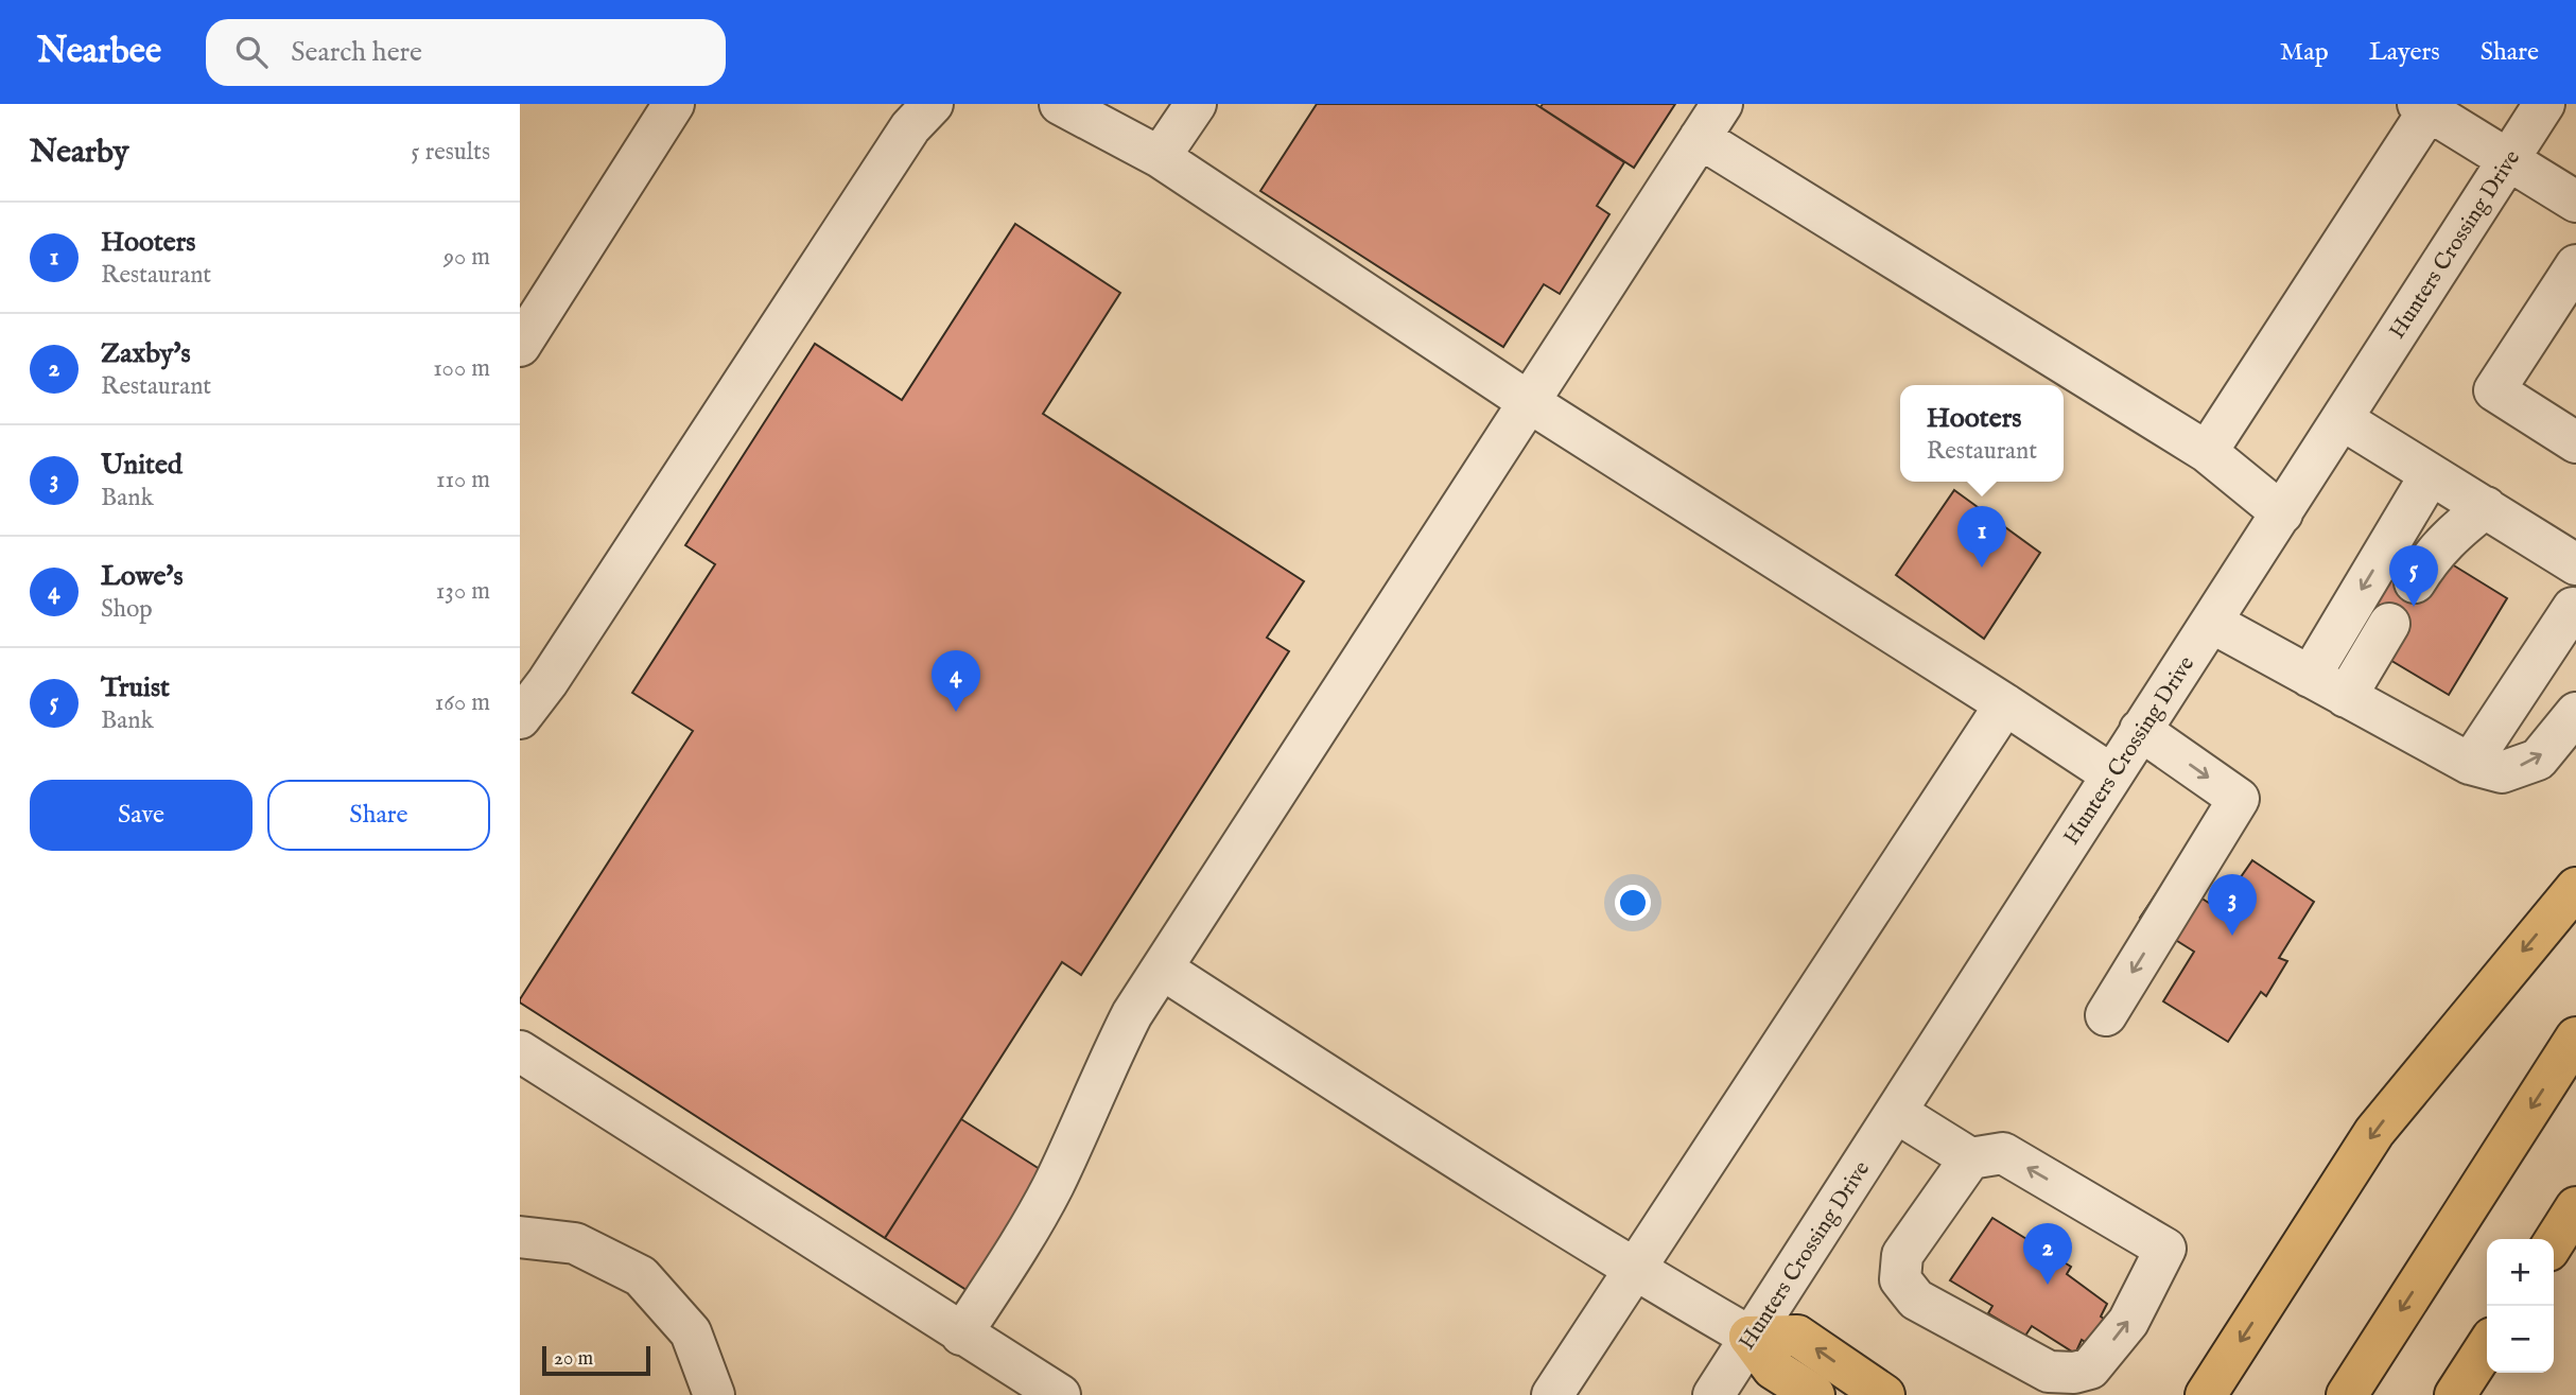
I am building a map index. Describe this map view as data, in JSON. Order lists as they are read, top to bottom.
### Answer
{
  "streets": {
    "street": ["Hunters Crossing Drive"]
  },
  "scale_bar": "20 m",
  "page": {
    "header": "Nearbee",
    "search": "Search here",
    "nav": ["Map", "Layers", "Share"],
    "heading": ["Nearby", "5 results"],
    "list": [
      {
        "mark": "1",
        "name": "Hooters",
        "note": "Restaurant",
        "value": "90 m"
      },
      {
        "mark": "2",
        "name": "Zaxby's",
        "note": "Restaurant",
        "value": "100 m"
      },
      {
        "mark": "3",
        "name": "United",
        "note": "Bank",
        "value": "110 m"
      },
      {
        "mark": "4",
        "name": "Lowe's",
        "note": "Shop",
        "value": "130 m"
      },
      {
        "mark": "5",
        "name": "Truist",
        "note": "Bank",
        "value": "160 m"
      }
    ],
    "popup": ["Hooters", "Restaurant"],
    "pins": [
      "1",
      "5",
      "4",
      "3",
      "2"
    ],
    "buttons": ["Save", "Share"],
    "map_buttons": ["+", "−"],
    "scale": "20 m"
  }
}
